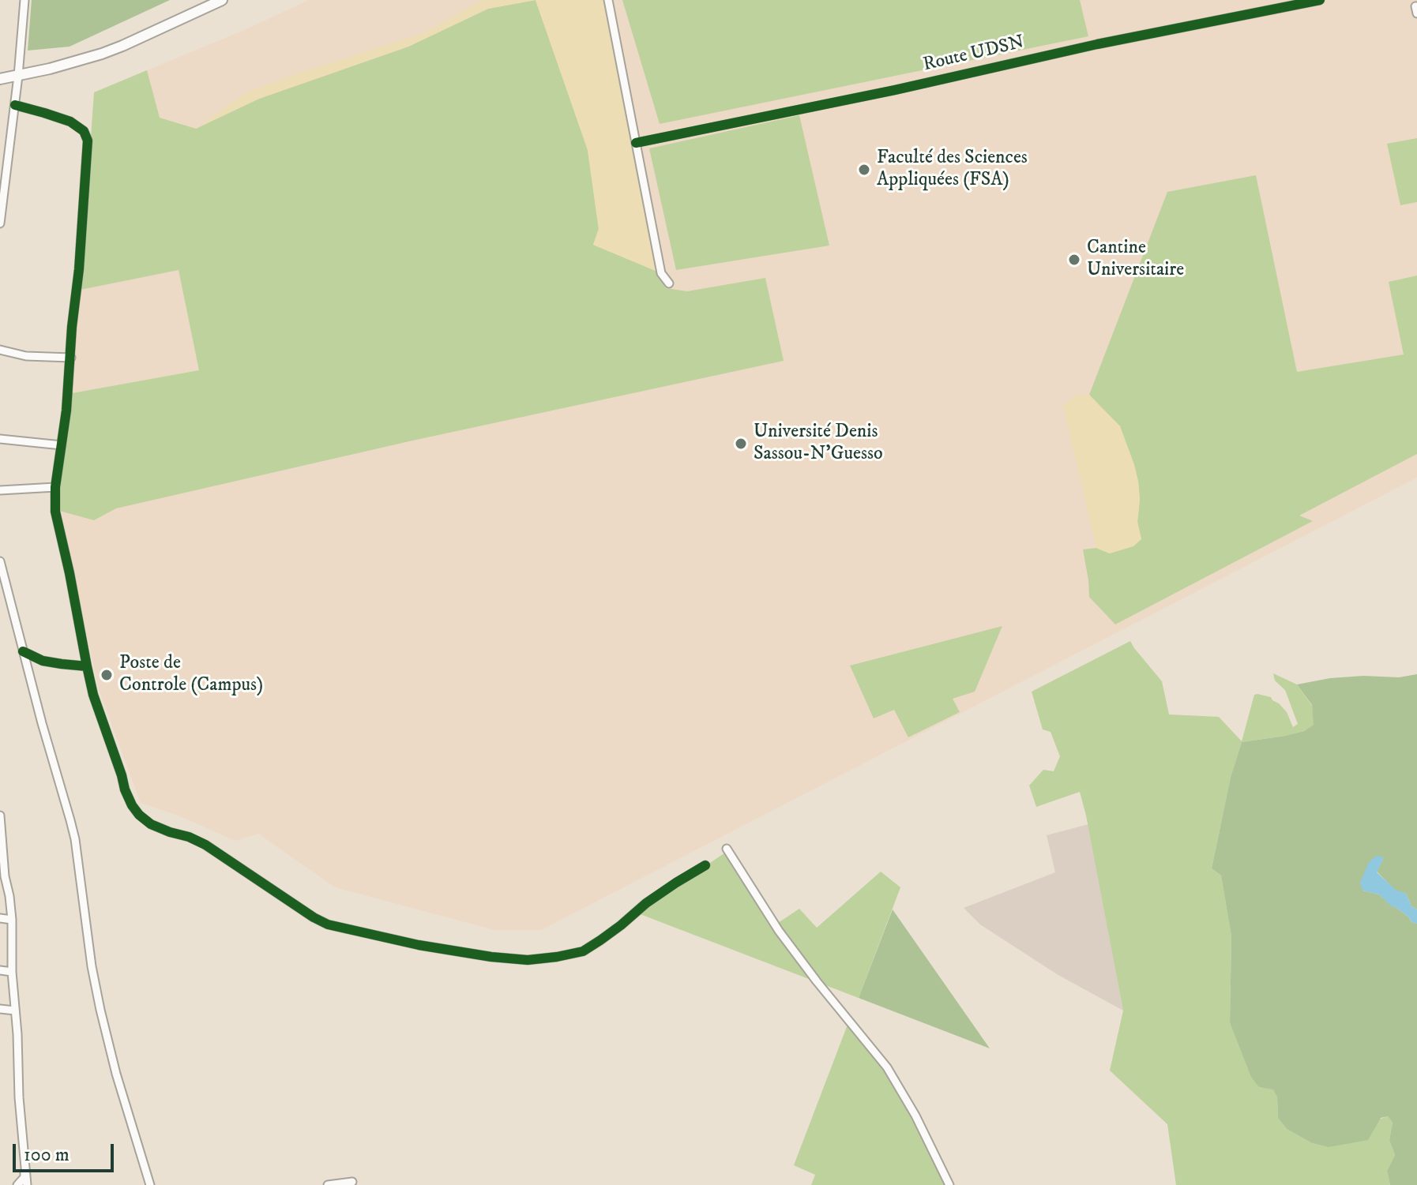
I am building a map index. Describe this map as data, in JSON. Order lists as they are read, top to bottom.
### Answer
{
  "streets": {
    "street": ["Route UDSN"]
  },
  "places": [
    "Faculté des Sciences Appliquées (FSA)",
    "Cantine Universitaire",
    "Université Denis Sassou-N'Guesso",
    "Poste de Controle (Campus)"
  ],
  "scale_bar": "100 m"
}
